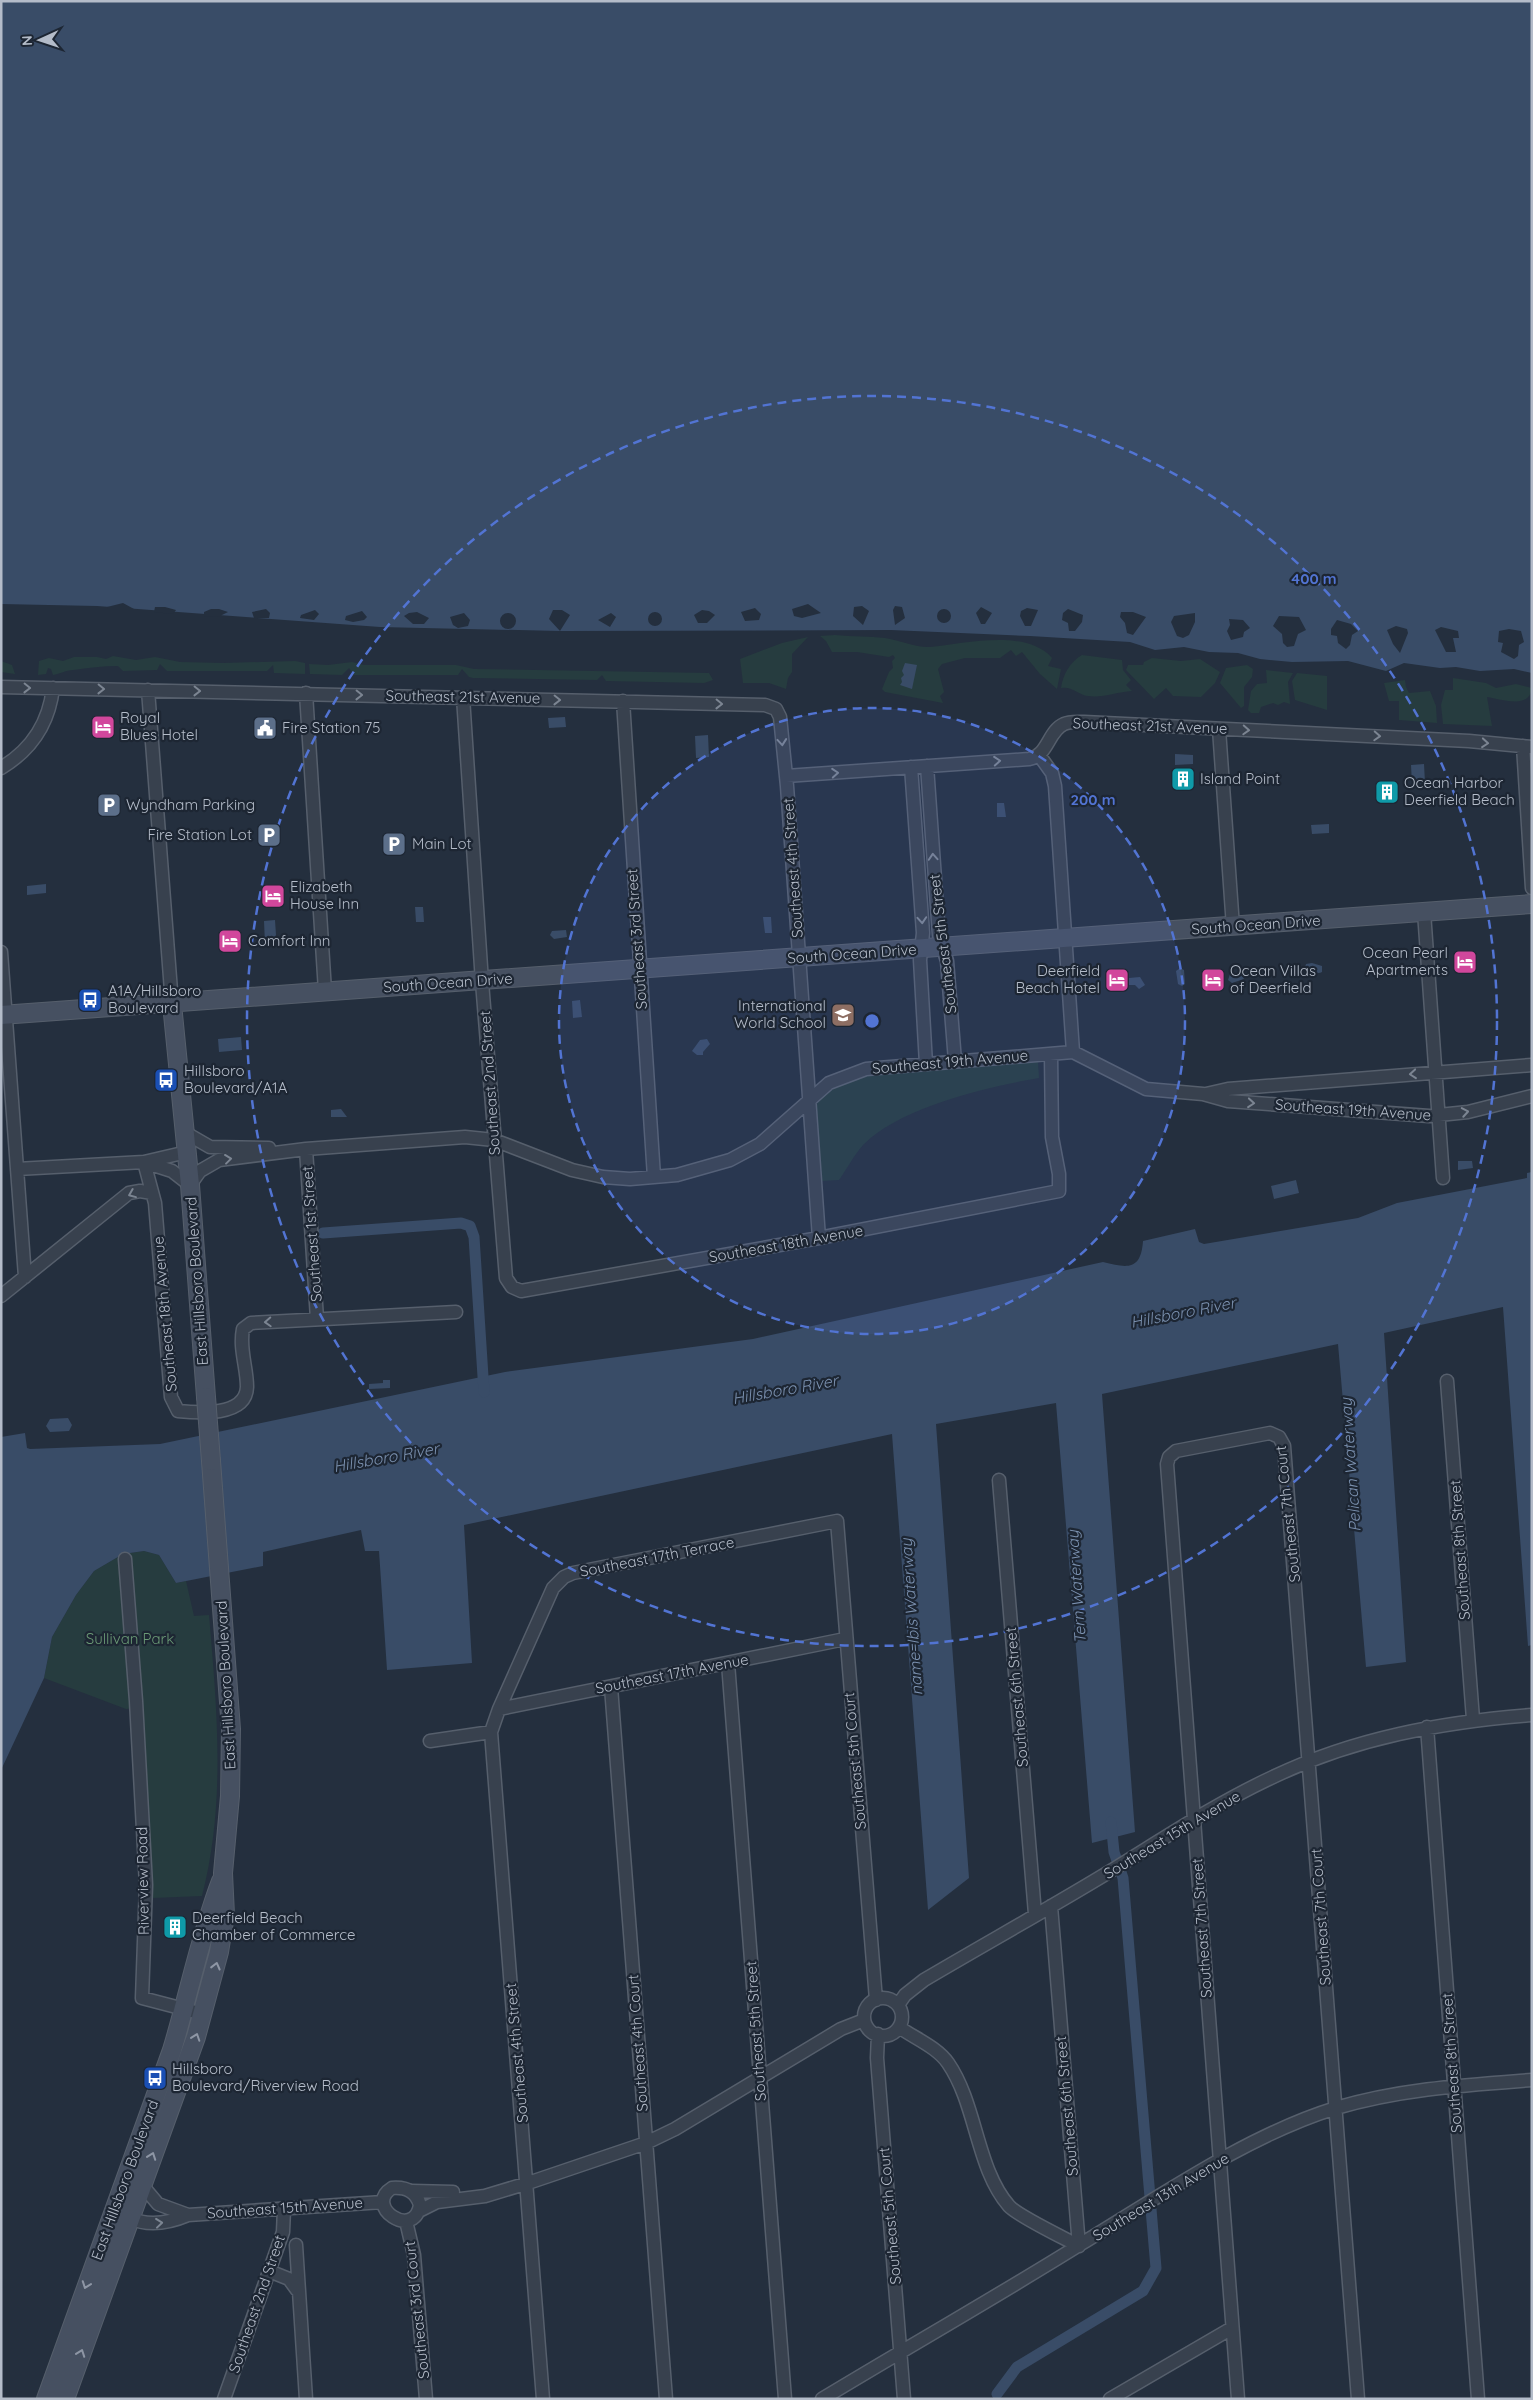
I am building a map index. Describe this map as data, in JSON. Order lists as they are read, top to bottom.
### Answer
{
  "streets": {
    "main road": ["South Ocean Drive", "East Hillsboro Boulevard"],
    "street": [
      "Southeast 21st Avenue",
      "Southeast 4th Street",
      "Southeast 3rd Street",
      "Southeast 5th Street",
      "Southeast 19th Avenue",
      "Southeast 2nd Street",
      "Southeast 1st Street",
      "Southeast 18th Avenue",
      "Southeast 7th Court",
      "Southeast 8th Street",
      "Southeast 17th Terrace",
      "Southeast 17th Avenue",
      "Southeast 6th Street",
      "Southeast 5th Court",
      "Southeast 15th Avenue",
      "Riverview Road",
      "Southeast 7th Street",
      "Southeast 4th Court",
      "Southeast 13th Avenue",
      "Southeast 3rd Court"
    ]
  },
  "crossings": [
    ["Southeast 21st Avenue", "Southeast 4th Street"],
    ["Southeast 21st Avenue", "Southeast 3rd Street"],
    ["Southeast 21st Avenue", "Southeast 2nd Street"],
    ["Southeast 21st Avenue", "East Hillsboro Boulevard"],
    ["Southeast 4th Street", "South Ocean Drive"],
    ["Southeast 4th Street", "Southeast 19th Avenue"],
    ["Southeast 4th Street", "Southeast 18th Avenue"],
    ["Southeast 4th Street", "Southeast 17th Terrace"],
    ["Southeast 4th Street", "Southeast 17th Avenue"],
    ["South Ocean Drive", "Southeast 3rd Street"],
    ["South Ocean Drive", "Southeast 5th Street"],
    ["South Ocean Drive", "Southeast 2nd Street"],
    ["South Ocean Drive", "East Hillsboro Boulevard"],
    ["Southeast 3rd Street", "Southeast 19th Avenue"],
    ["Southeast 5th Street", "Southeast 19th Avenue"],
    ["Southeast 5th Street", "Southeast 17th Avenue"],
    ["Southeast 19th Avenue", "Southeast 2nd Street"],
    ["Southeast 19th Avenue", "Southeast 1st Street"],
    ["Southeast 19th Avenue", "Southeast 18th Avenue"],
    ["Southeast 19th Avenue", "East Hillsboro Boulevard"],
    ["Southeast 2nd Street", "Southeast 18th Avenue"],
    ["Southeast 2nd Street", "Southeast 15th Avenue"],
    ["Southeast 1st Street", "Southeast 18th Avenue"],
    ["East Hillsboro Boulevard", "Southeast 15th Avenue"],
    ["East Hillsboro Boulevard", "Riverview Road"],
    ["Southeast 7th Court", "Southeast 15th Avenue"],
    ["Southeast 7th Court", "Southeast 7th Street"],
    ["Southeast 7th Court", "Southeast 13th Avenue"],
    ["Southeast 8th Street", "Southeast 15th Avenue"],
    ["Southeast 8th Street", "Southeast 13th Avenue"],
    ["Southeast 17th Terrace", "Southeast 17th Avenue"],
    ["Southeast 17th Terrace", "Southeast 5th Court"],
    ["Southeast 17th Avenue", "Southeast 5th Court"],
    ["Southeast 17th Avenue", "Southeast 4th Court"],
    ["Southeast 6th Street", "Southeast 15th Avenue"],
    ["Southeast 6th Street", "Southeast 13th Avenue"],
    ["Southeast 5th Court", "Southeast 15th Avenue"],
    ["Southeast 5th Court", "Southeast 13th Avenue"],
    ["Southeast 15th Avenue", "Southeast 7th Street"],
    ["Southeast 15th Avenue", "Southeast 3rd Court"],
    ["Southeast 7th Street", "Southeast 13th Avenue"]
  ],
  "one_way": ["Southeast 21st Avenue"],
  "water": [
    "Hillsboro River",
    "Pelican Waterway",
    "Tern Waterway",
    "name=Ibis Waterway"
  ],
  "parks": ["Sullivan Park"],
  "places": {
    "hotel": [
      "Royal Blues Hotel",
      "Elizabeth House Inn",
      "Comfort Inn",
      "Ocean Pearl Apartments",
      "Deerfield Beach Hotel",
      "Ocean Villas of Deerfield"
    ],
    "public building": ["Fire Station 75"],
    "building": ["Island Point", "Ocean Harbor Deerfield Beach", "Deerfield Beach Chamber of Commerce"],
    "parking": ["Wyndham Parking", "Fire Station Lot", "Main Lot"],
    "bus stop": ["A1A/Hillsboro Boulevard", "Hillsboro Boulevard/A1A", "Hillsboro Boulevard/Riverview Road"],
    "school or university": ["International World School"]
  },
  "north": "left",
  "rings": ["400 m", "200 m"]
}
